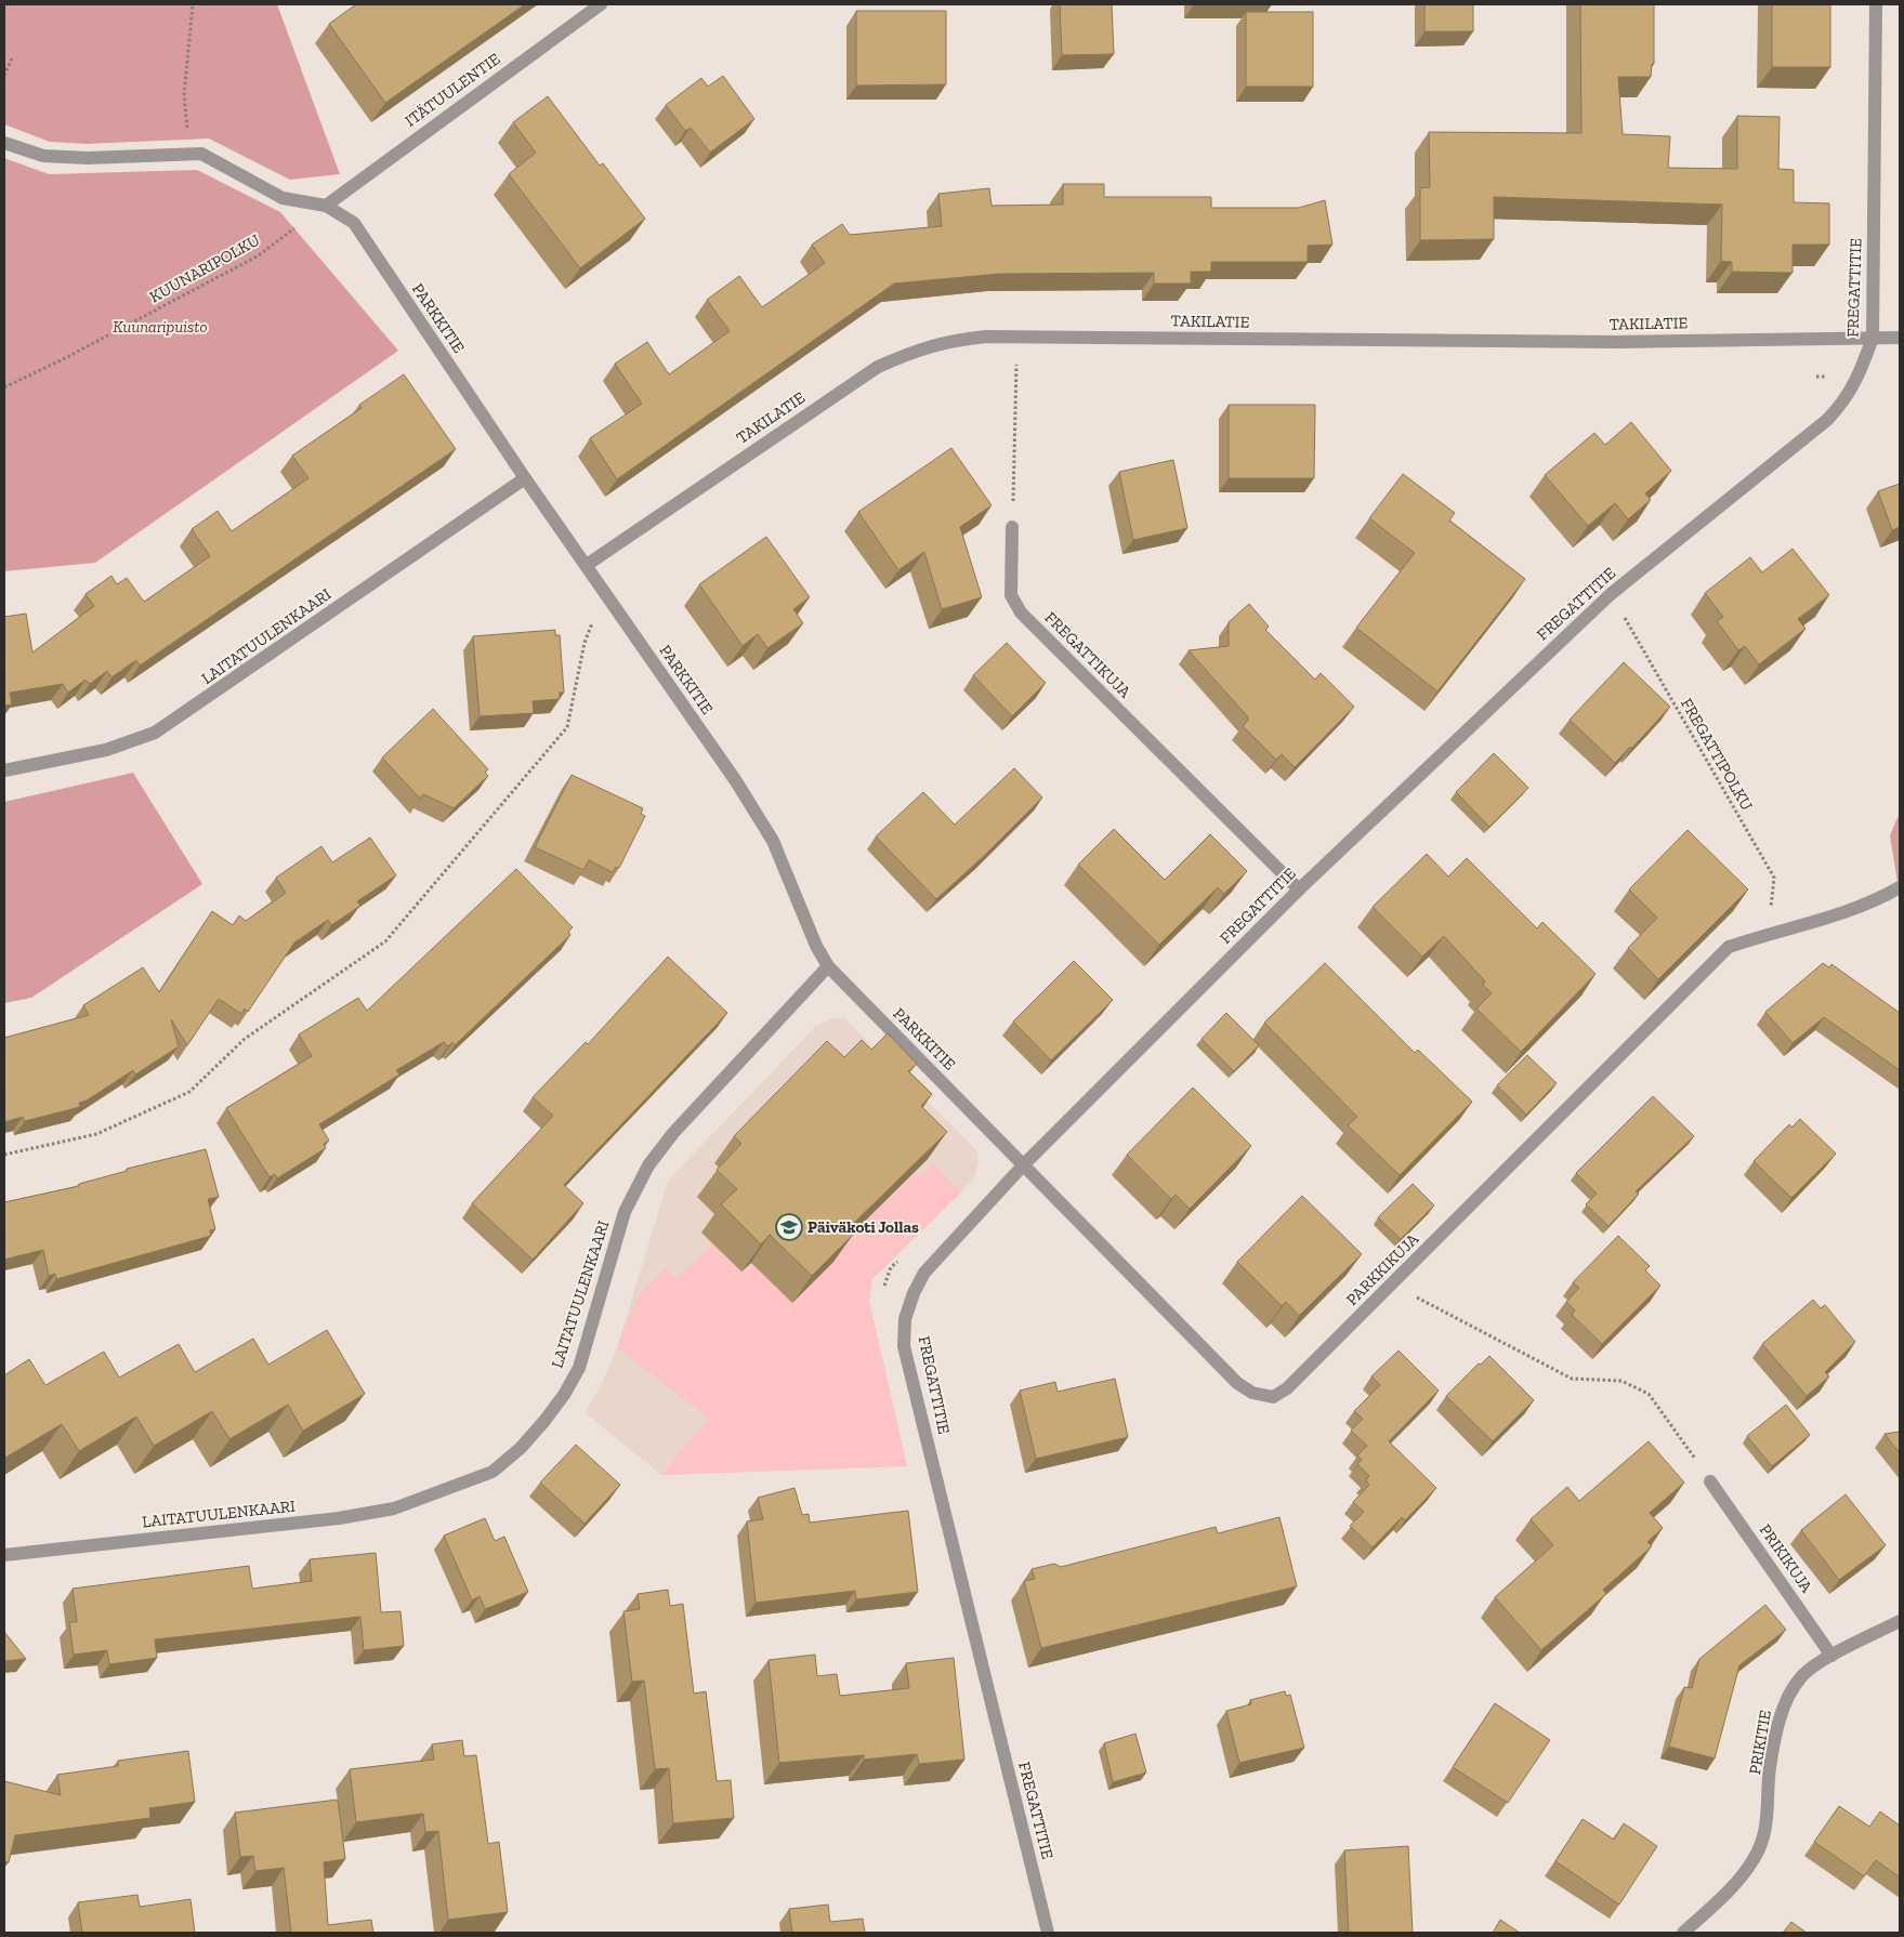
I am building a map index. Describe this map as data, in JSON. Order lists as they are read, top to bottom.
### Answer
{
  "streets": {
    "street": [
      "ITÄTUULENTIE",
      "FREGATTITIE",
      "PARKKITIE",
      "TAKILATIE",
      "LAITATUULENKAARI",
      "FREGATTIKUJA",
      "PARKKIKUJA",
      "PRIKIKUJA",
      "PRIKITIE"
    ],
    "path": ["KUUNARIPOLKU", "FREGATTIPOLKU"]
  },
  "crossings": [
    ["ITÄTUULENTIE", "KUUNARIPOLKU"],
    ["ITÄTUULENTIE", "PARKKITIE"],
    ["KUUNARIPOLKU", "PARKKITIE"],
    ["FREGATTITIE", "PARKKITIE"],
    ["FREGATTITIE", "TAKILATIE"],
    ["FREGATTITIE", "FREGATTIKUJA"],
    ["FREGATTITIE", "FREGATTIPOLKU"],
    ["FREGATTITIE", "PARKKIKUJA"],
    ["PARKKITIE", "TAKILATIE"],
    ["PARKKITIE", "LAITATUULENKAARI"],
    ["PARKKITIE", "PARKKIKUJA"],
    ["FREGATTIPOLKU", "PARKKIKUJA"],
    ["PRIKIKUJA", "PRIKITIE"]
  ],
  "parks": ["Kuunaripuisto"],
  "places": {
    "school or university": ["Päiväkoti Jollas"]
  }
}
